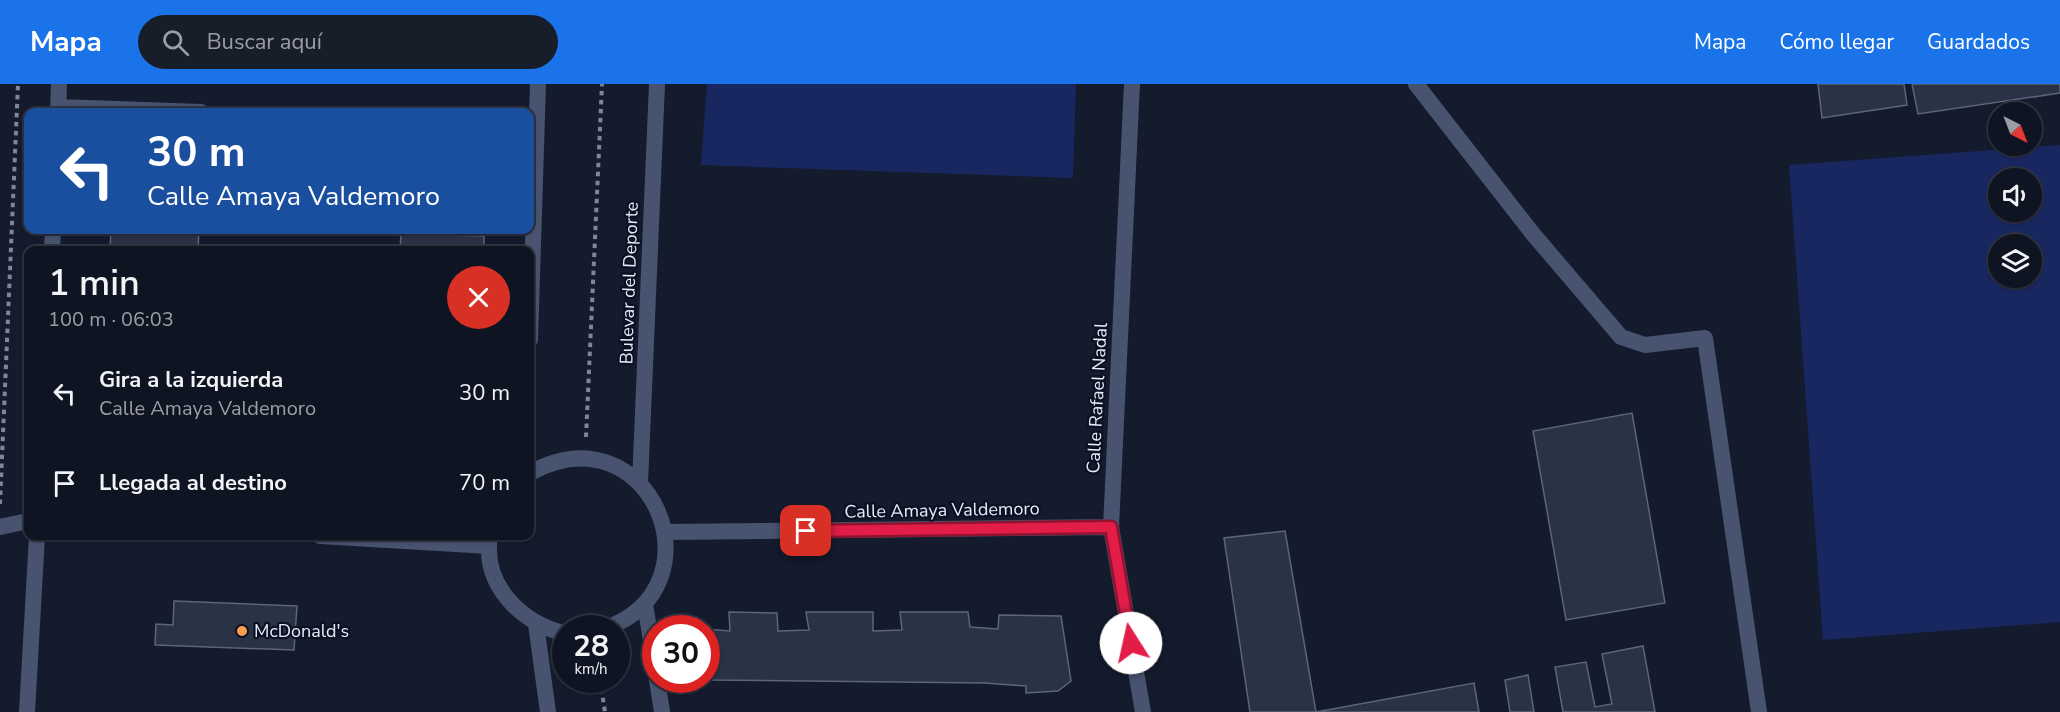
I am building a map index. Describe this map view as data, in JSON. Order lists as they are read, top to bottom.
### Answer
{
  "streets": {
    "street": ["Bulevar del Deporte", "Calle Rafael Nadal", "Calle Amaya Valdemoro"]
  },
  "crossings": [
    ["Calle Rafael Nadal", "Calle Amaya Valdemoro"]
  ],
  "places": ["McDonald's"],
  "north": "bottom right",
  "page": {
    "header": "Mapa",
    "search": "Buscar aquí",
    "nav": ["Mapa", "Cómo llegar", "Guardados"],
    "turn": ["30 m", "Calle Amaya Valdemoro"],
    "heading": ["1 min", "100 m · 06:03"],
    "list": [
      {
        "name": "Gira a la izquierda",
        "note": "Calle Amaya Valdemoro",
        "value": "30 m"
      },
      {
        "name": "Llegada al destino",
        "value": "70 m"
      }
    ],
    "speed": "28 km/h",
    "limit": "30"
  }
}
